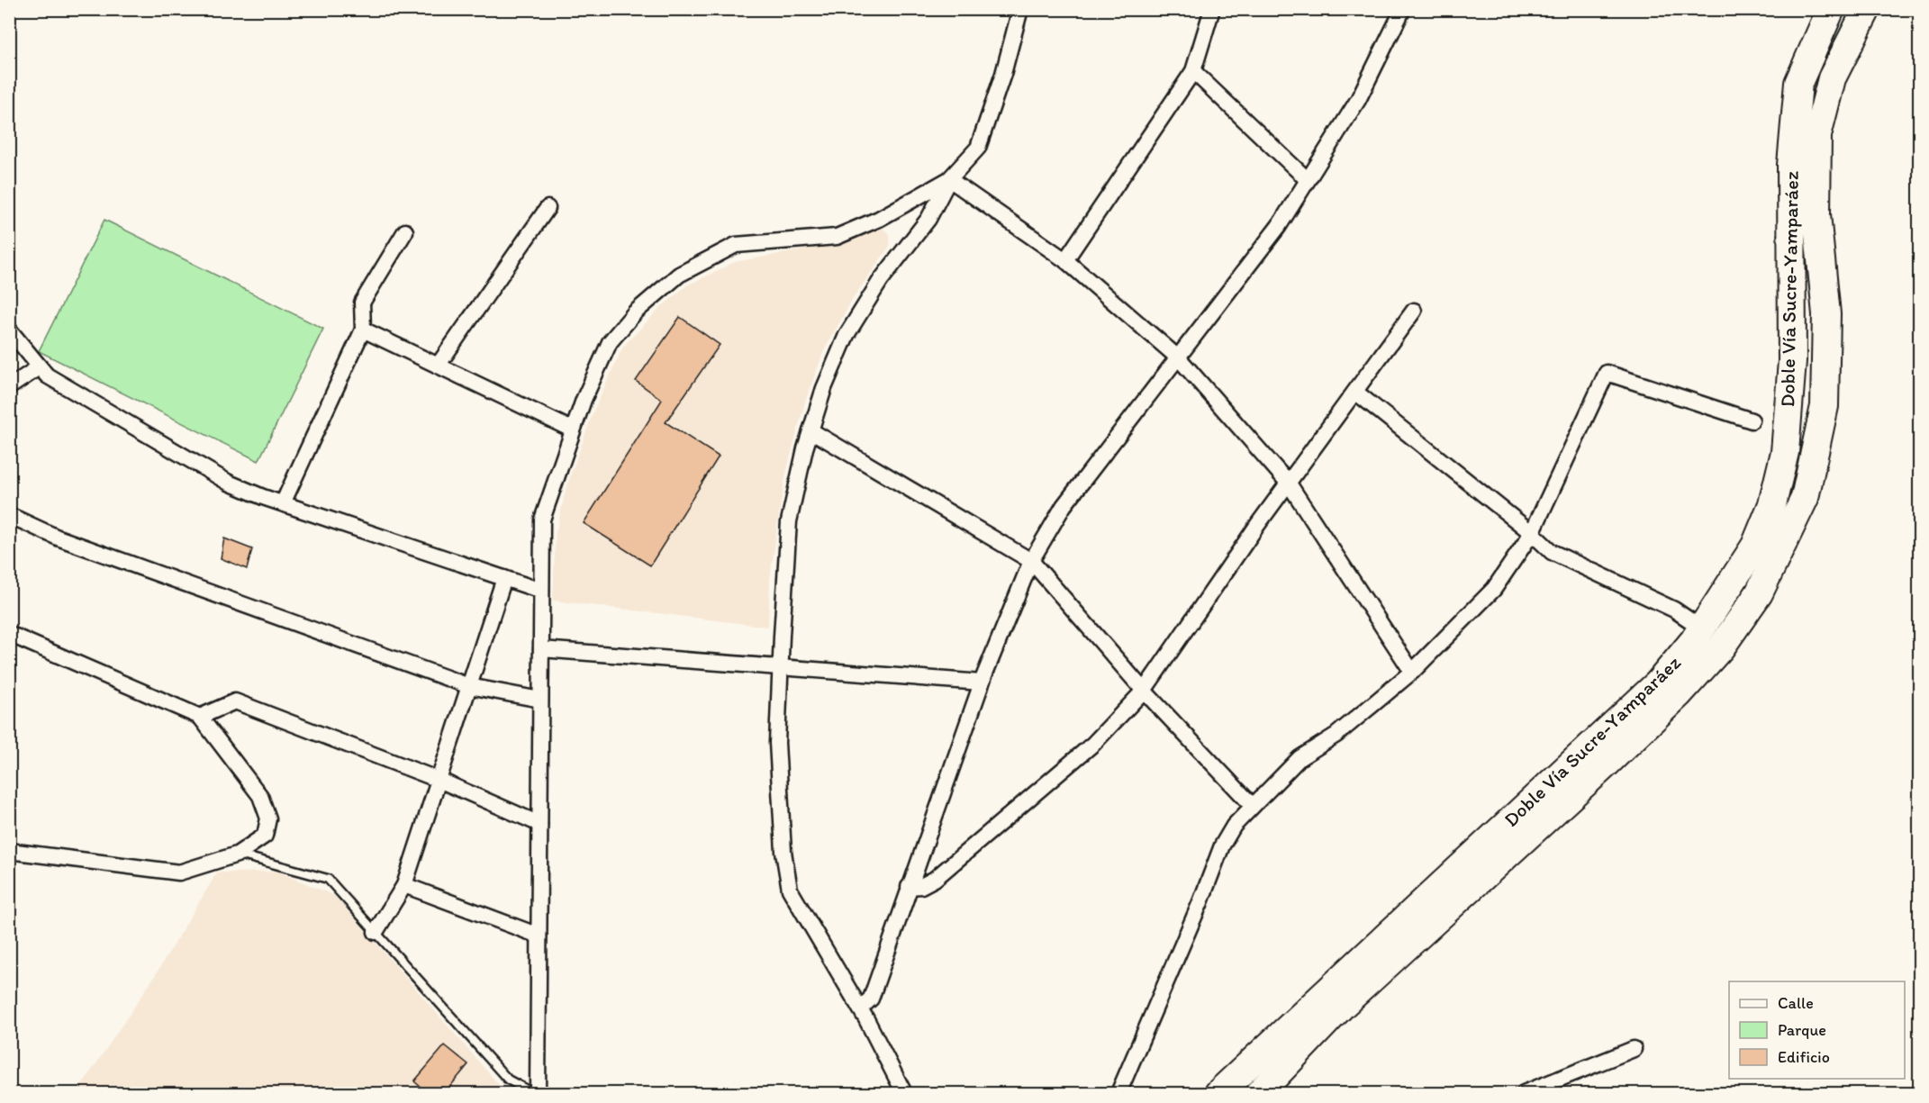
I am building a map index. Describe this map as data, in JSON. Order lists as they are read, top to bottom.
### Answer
{
  "streets": {
    "highway": ["Doble Vía Sucre-Yamparáez"]
  },
  "legend": ["Calle", "Parque", "Edificio"]
}
